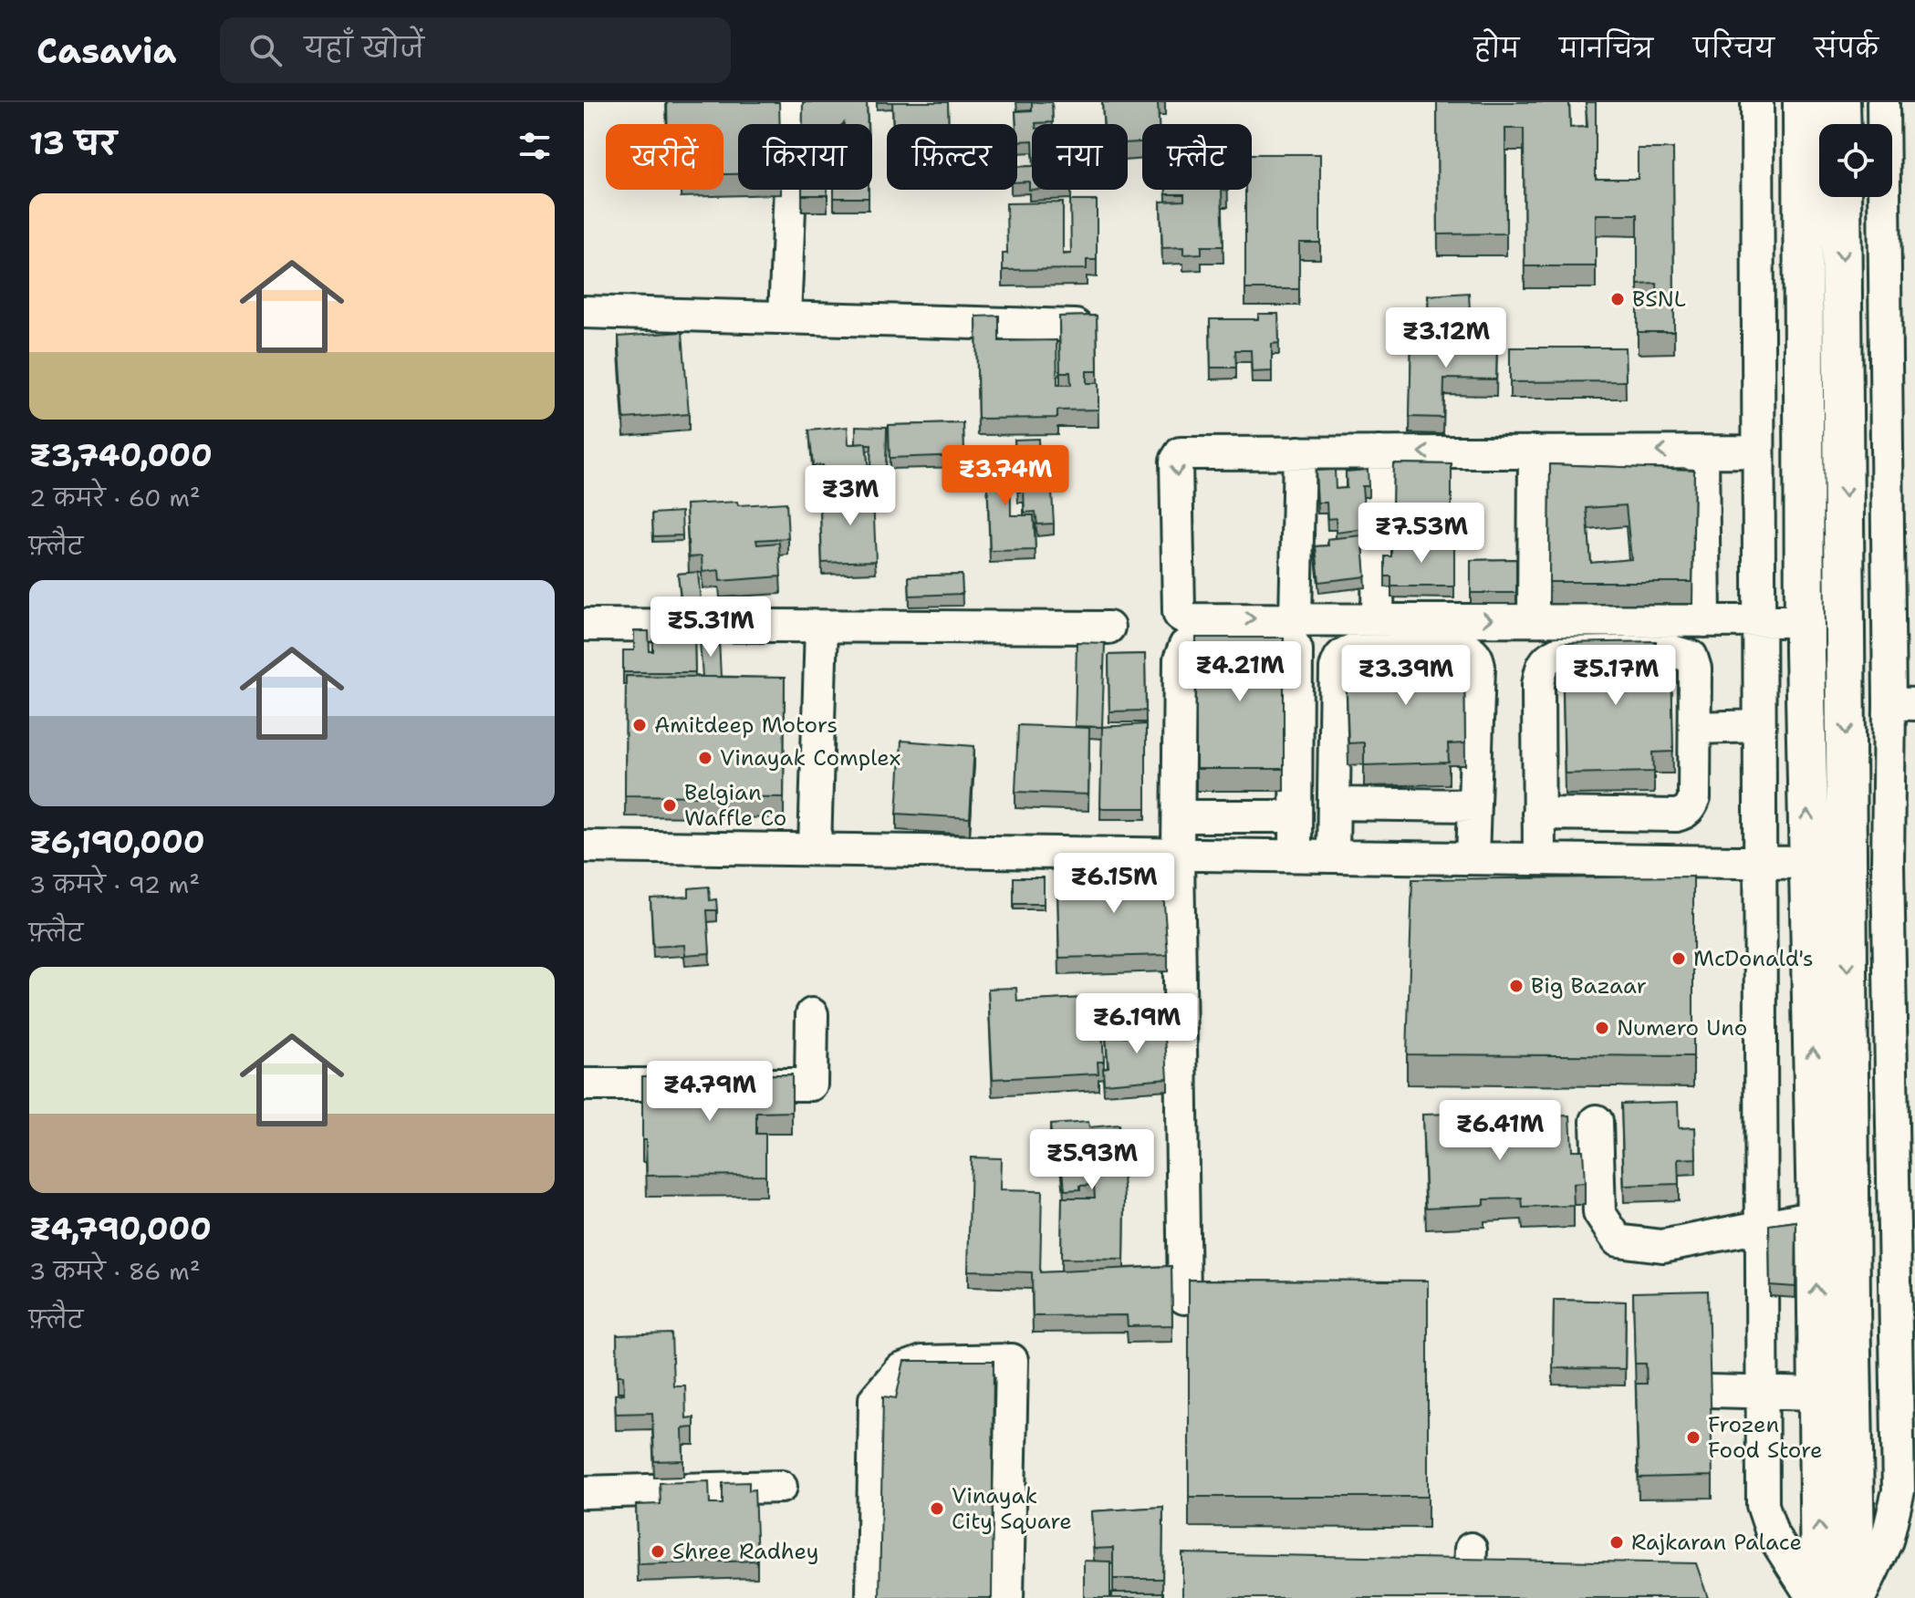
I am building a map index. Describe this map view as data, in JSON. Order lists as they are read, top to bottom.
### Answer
{
  "places": [
    "BSNL",
    "Amitdeep Motors",
    "Vinayak Complex",
    "Belgian Waffle Co",
    "McDonald's",
    "Big Bazaar",
    "Numero Uno",
    "Frozen Food Store",
    "Vinayak City Square",
    "Rajkaran Palace",
    "Shree Radhey"
  ],
  "page": {
    "header": "Casavia",
    "search": "यहाँ खोजें",
    "nav": [
      "होम",
      "मानचित्र",
      "परिचय",
      "संपर्क"
    ],
    "heading": "13 घर",
    "chip": [
      "खरीदें",
      "किराया",
      "फ़िल्टर",
      "नया",
      "फ़्लैट"
    ],
    "list": [
      {
        "name": "₹3,740,000",
        "note": "2 कमरे · 60 m² · फ़्लैट"
      },
      {
        "name": "₹6,190,000",
        "note": "3 कमरे · 92 m² · फ़्लैट"
      },
      {
        "name": "₹4,790,000",
        "note": "3 कमरे · 86 m² · फ़्लैट"
      }
    ],
    "price": [
      "₹3.12M",
      "₹3.74M",
      "₹3M",
      "₹7.53M",
      "₹5.31M",
      "₹4.21M",
      "₹3.39M",
      "₹5.17M",
      "₹6.15M",
      "₹6.19M",
      "₹4.79M",
      "₹6.41M",
      "₹5.93M"
    ]
  }
}
